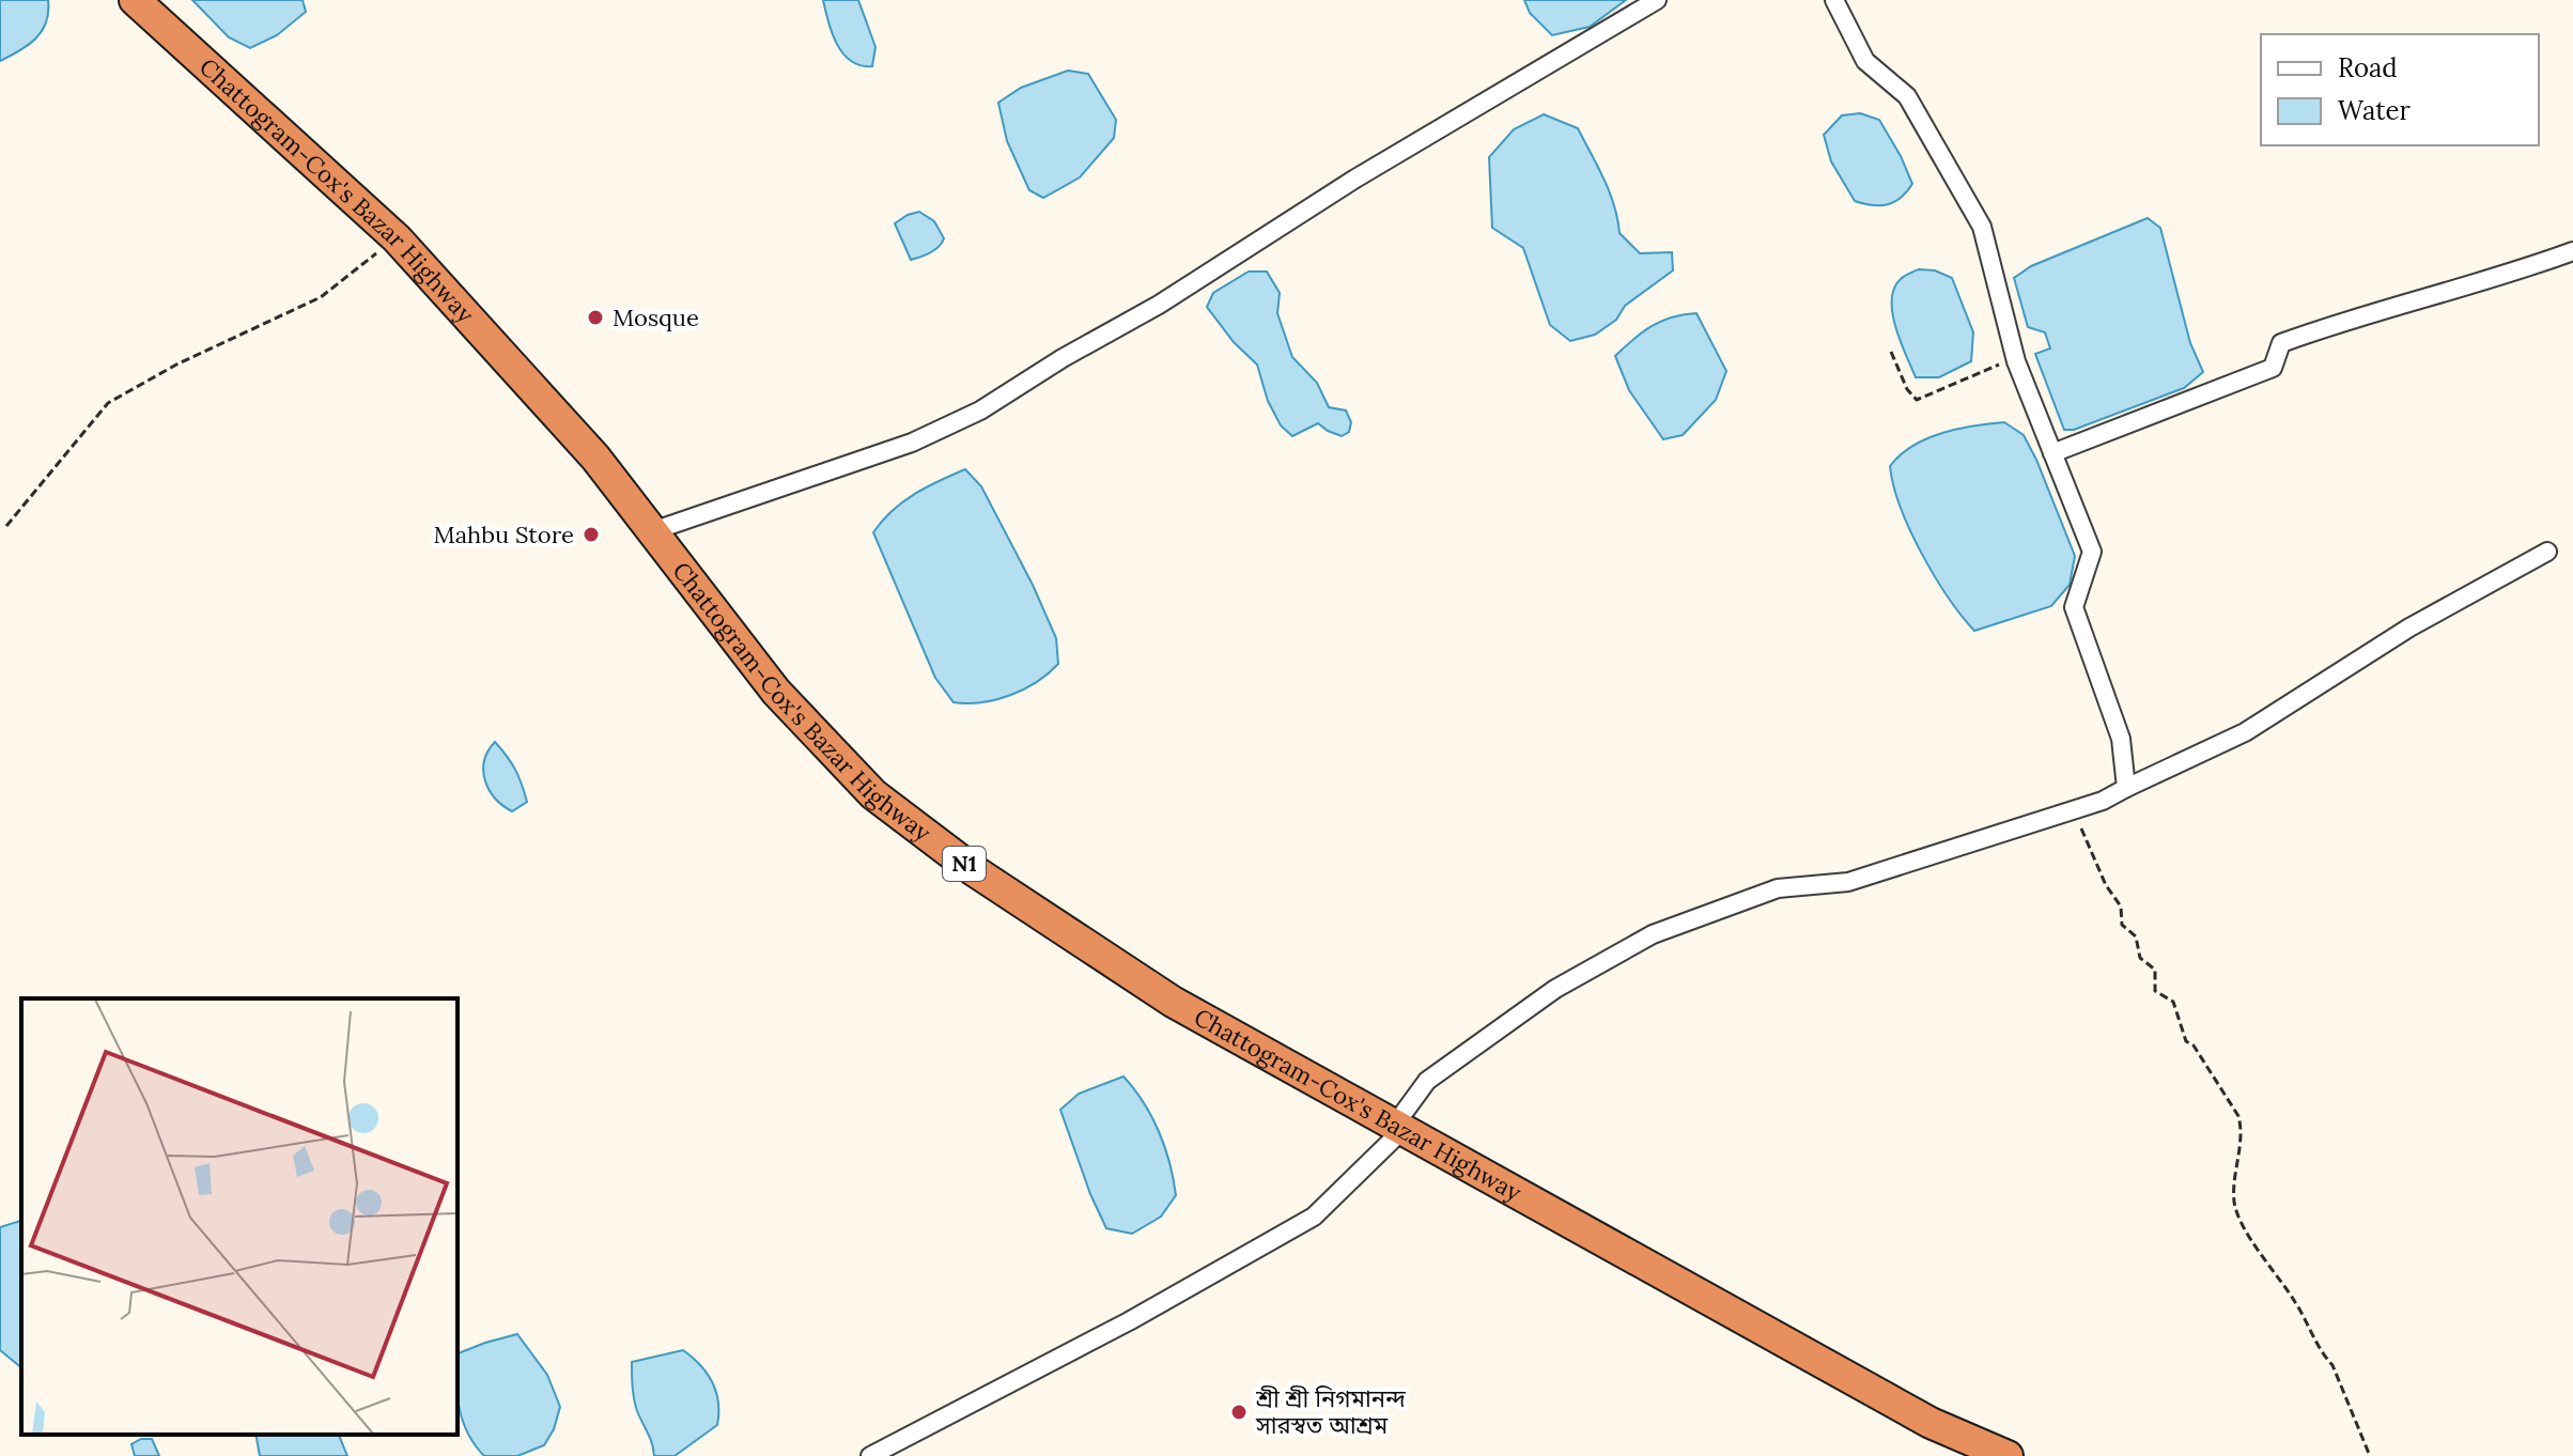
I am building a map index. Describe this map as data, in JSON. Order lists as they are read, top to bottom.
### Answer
{
  "streets": {
    "highway": ["Chattogram-Cox's Bazar Highway", "N1"]
  },
  "places": ["Mosque", "Mahbu Store", "শ্রী শ্রী নিগমানন্দ সারস্বত আশ্রম"],
  "legend": ["Road", "Water"]
}
